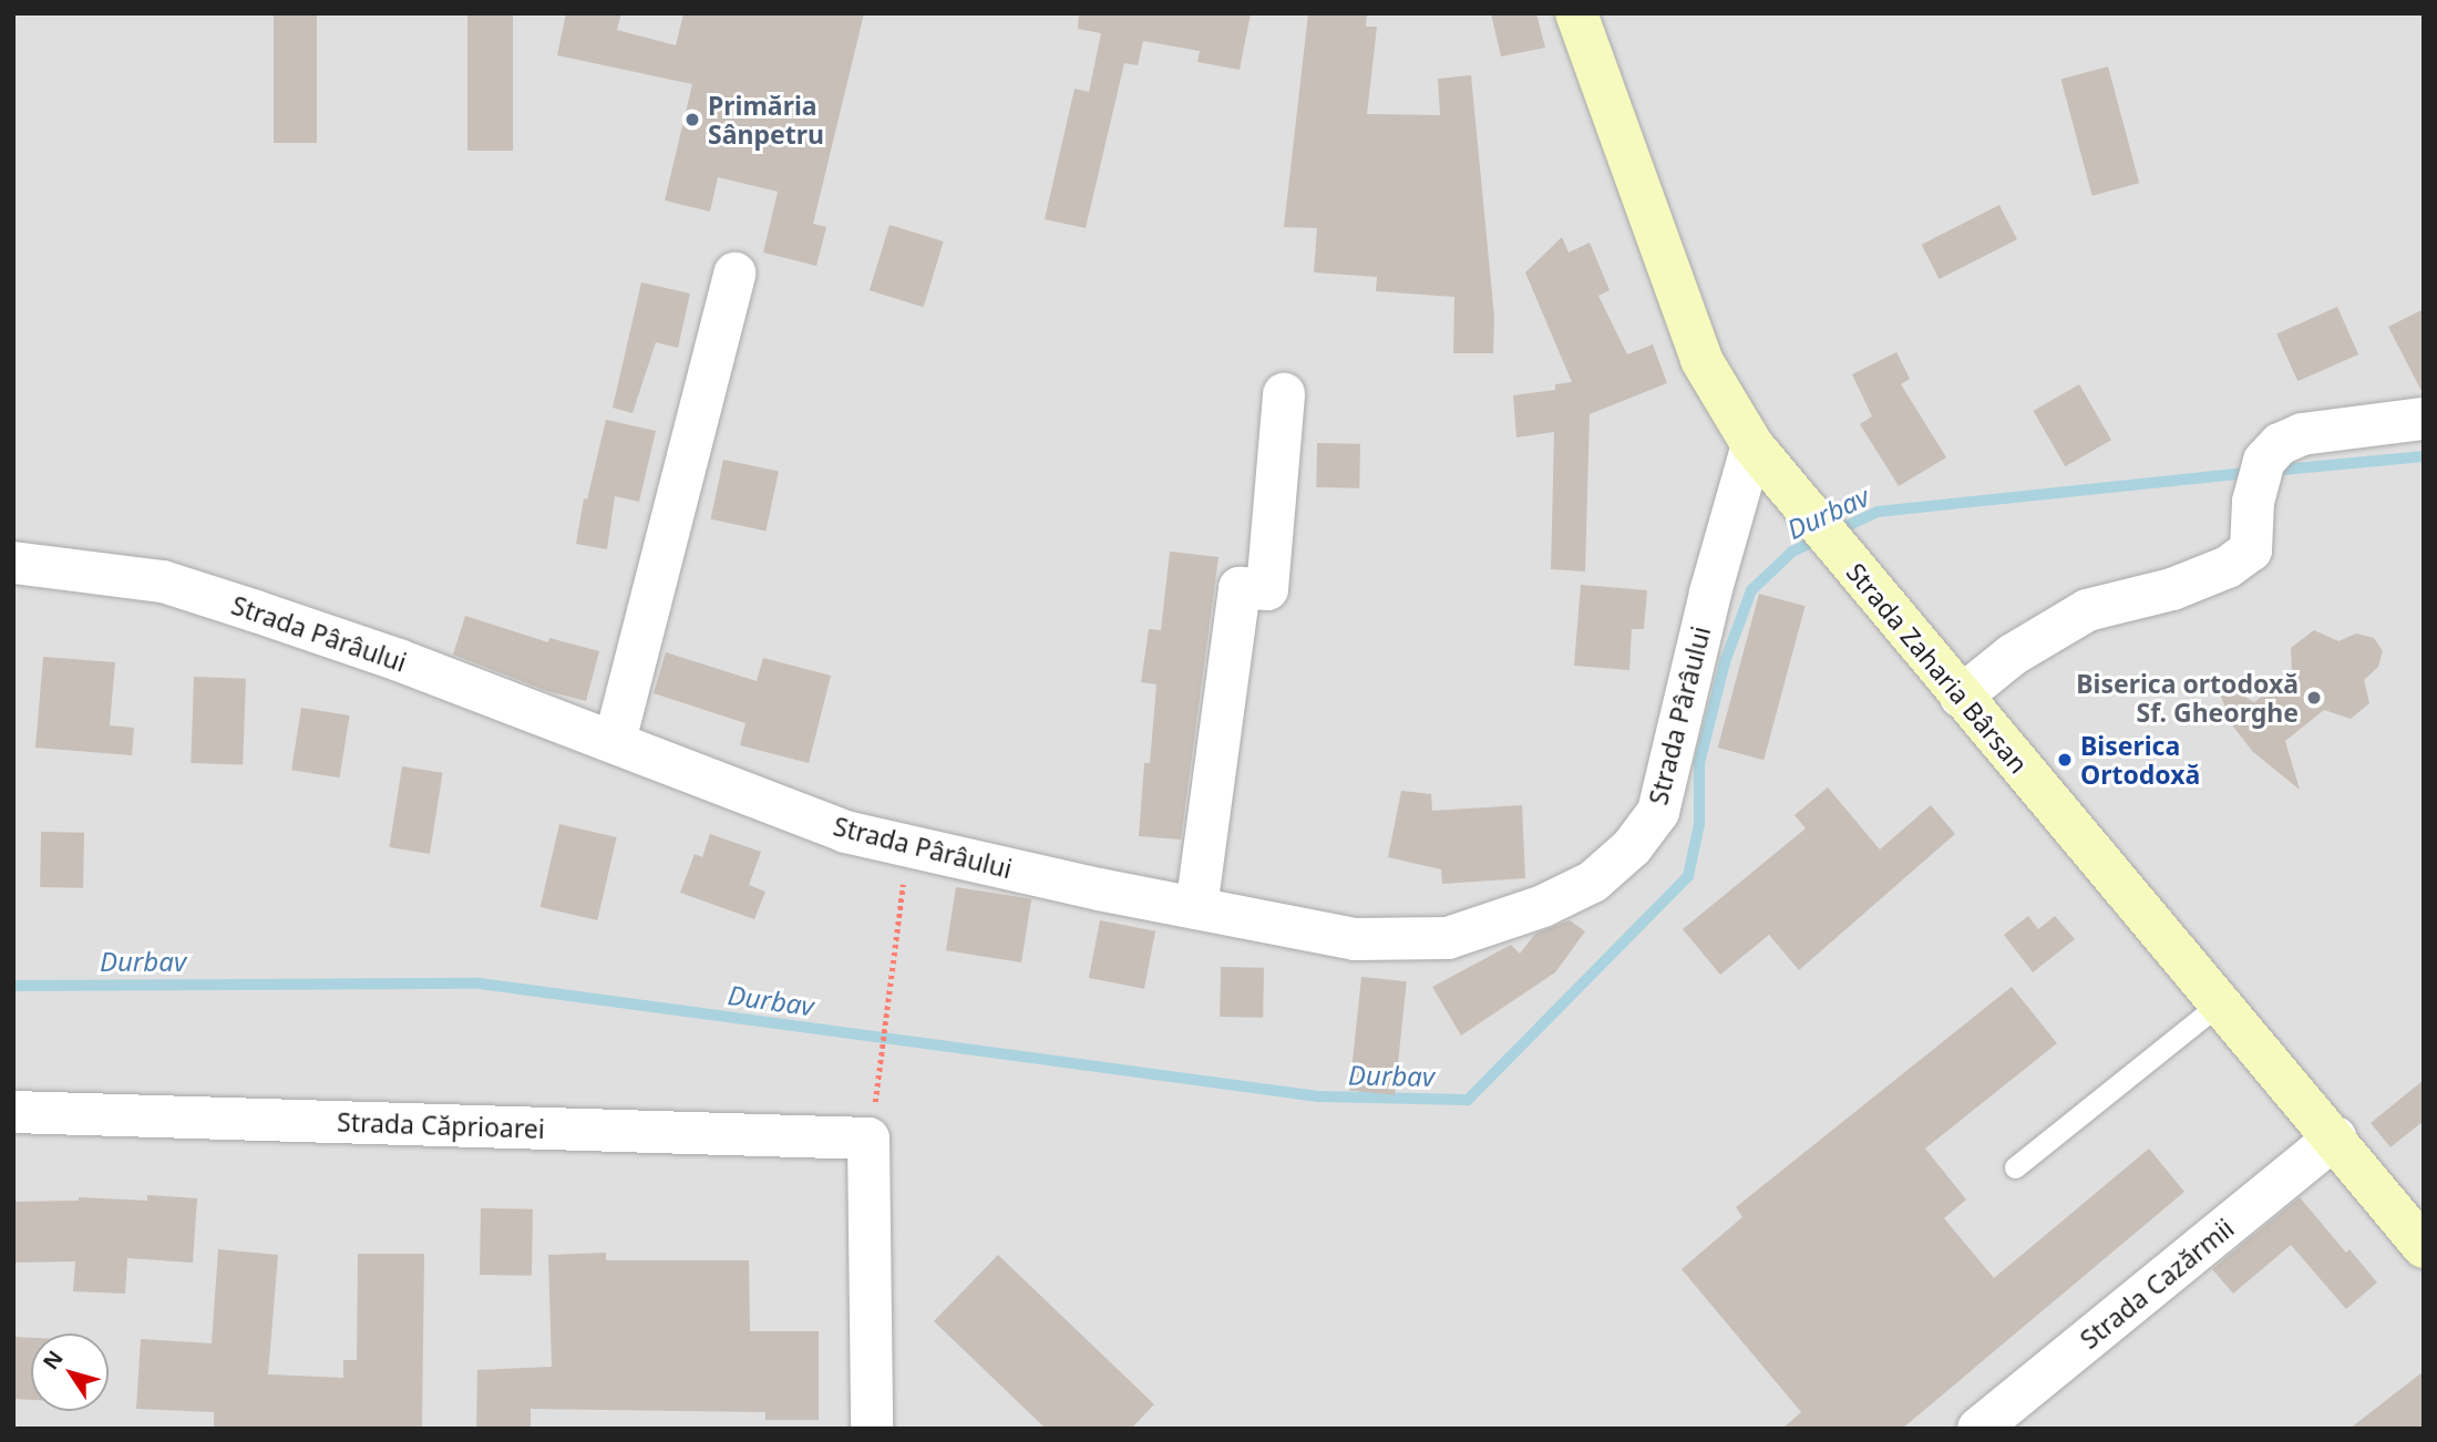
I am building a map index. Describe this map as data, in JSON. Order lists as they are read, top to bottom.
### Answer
{
  "streets": {
    "main road": ["Strada Zaharia Bârsan"],
    "street": ["Strada Pârâului", "Strada Căprioarei", "Strada Cazărmii"]
  },
  "crossings": [
    ["Strada Pârâului", "Strada Zaharia Bârsan"],
    ["Strada Zaharia Bârsan", "Strada Cazărmii"]
  ],
  "water": ["Durbav"],
  "places": ["Primăria Sânpetru", "Biserica ortodoxă Sf. Gheorghe", "Biserica Ortodoxă"],
  "north": "top left"
}
